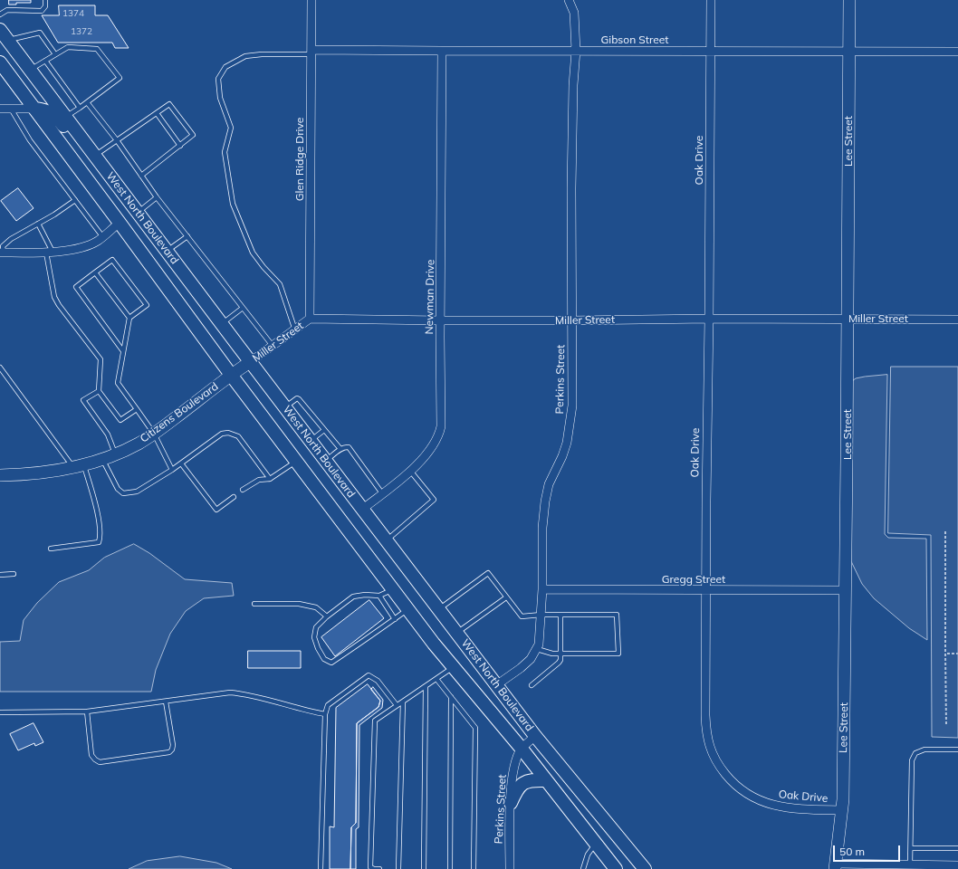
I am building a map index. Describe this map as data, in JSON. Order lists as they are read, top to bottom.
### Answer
{
  "streets": {
    "main road": ["West North Boulevard"],
    "street": [
      "Gibson Street",
      "Lee Street",
      "Glen Ridge Drive",
      "Oak Drive",
      "Newman Drive",
      "Miller Street",
      "Perkins Street",
      "Citizens Boulevard",
      "Gregg Street"
    ]
  },
  "crossings": [
    ["Gibson Street", "Lee Street"],
    ["Gibson Street", "Glen Ridge Drive"],
    ["Gibson Street", "Oak Drive"],
    ["Gibson Street", "Newman Drive"],
    ["Gibson Street", "Perkins Street"],
    ["Lee Street", "Oak Drive"],
    ["Lee Street", "Miller Street"],
    ["Lee Street", "Gregg Street"],
    ["Glen Ridge Drive", "Miller Street"],
    ["Oak Drive", "Miller Street"],
    ["Oak Drive", "Gregg Street"],
    ["West North Boulevard", "Newman Drive"],
    ["West North Boulevard", "Miller Street"],
    ["West North Boulevard", "Perkins Street"],
    ["West North Boulevard", "Citizens Boulevard"],
    ["Newman Drive", "Miller Street"],
    ["Miller Street", "Perkins Street"],
    ["Miller Street", "Citizens Boulevard"],
    ["Perkins Street", "Gregg Street"]
  ],
  "house_numbers": ["1374", "1372"],
  "scale_bar": "50 m"
}
